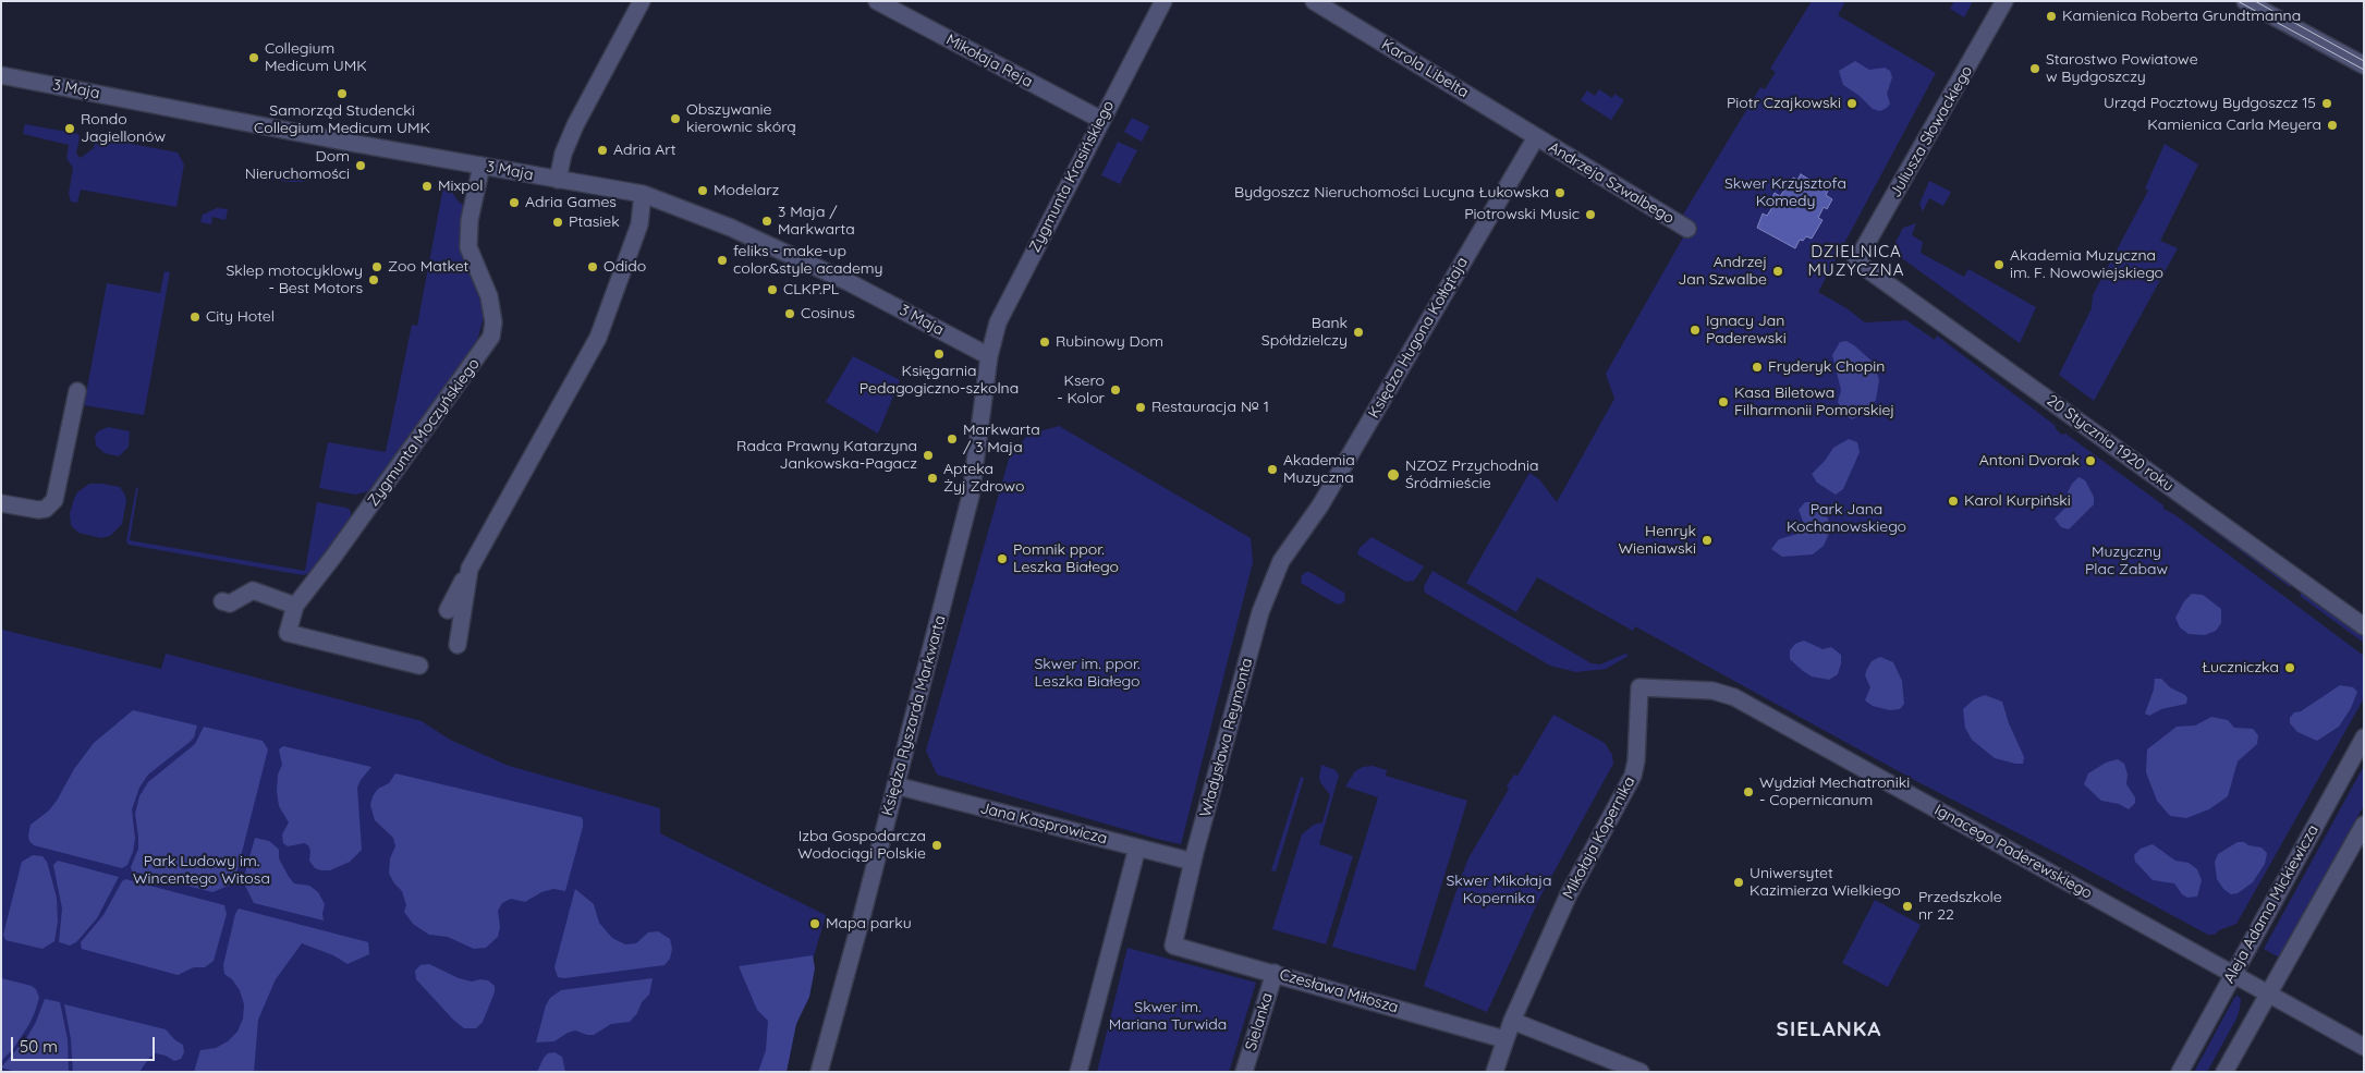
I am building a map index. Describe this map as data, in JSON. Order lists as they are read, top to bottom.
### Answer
{
  "streets": {
    "street": [
      "Mikołaja Reja",
      "Karola Libelta",
      "3 Maja",
      "Juliusza Słowackiego",
      "Zygmunta Krasińskiego",
      "Andrzeja Szwalbego",
      "Księdza Hugona Kołłątaja",
      "Zygmunta Moczyńskiego",
      "20 Stycznia 1920 roku",
      "Księdza Ryszarda Markwarta",
      "Władysława Reymonta",
      "Jana Kasprowicza",
      "Mikołaja Kopernika",
      "Ignacego Paderewskiego",
      "Aleja Adama Mickiewicza",
      "Czesława Miłosza",
      "Sielanka"
    ]
  },
  "crossings": [
    ["Mikołaja Reja", "Zygmunta Krasińskiego"],
    ["Karola Libelta", "Andrzeja Szwalbego"],
    ["Karola Libelta", "Księdza Hugona Kołłątaja"],
    ["3 Maja", "Zygmunta Krasińskiego"],
    ["3 Maja", "Zygmunta Moczyńskiego"],
    ["3 Maja", "Księdza Ryszarda Markwarta"],
    ["Juliusza Słowackiego", "20 Stycznia 1920 roku"],
    ["Zygmunta Krasińskiego", "Księdza Ryszarda Markwarta"],
    ["Andrzeja Szwalbego", "Księdza Hugona Kołłątaja"],
    ["Księdza Hugona Kołłątaja", "Władysława Reymonta"],
    ["Księdza Ryszarda Markwarta", "Jana Kasprowicza"],
    ["Władysława Reymonta", "Jana Kasprowicza"],
    ["Władysława Reymonta", "Czesława Miłosza"],
    ["Mikołaja Kopernika", "Ignacego Paderewskiego"],
    ["Mikołaja Kopernika", "Czesława Miłosza"],
    ["Ignacego Paderewskiego", "Aleja Adama Mickiewicza"],
    ["Czesława Miłosza", "Sielanka"]
  ],
  "districts": ["DZIELNICA MUZYCZNA", "SIELANKA"],
  "parks": [
    "Skwer Krzysztofa Komedy",
    "Park Jana Kochanowskiego",
    "Muzyczny Plac Zabaw",
    "Skwer im. ppor. Leszka Białego",
    "Park Ludowy im. Wincentego Witosa",
    "Skwer Mikołaja Kopernika",
    "Skwer im. Mariana Turwida"
  ],
  "places": [
    "Kamienica Roberta Grundtmanna",
    "Collegium Medicum UMK",
    "Starostwo Powiatowe w Bydgoszczy",
    "Samorząd Studencki Collegium Medicum UMK",
    "Piotr Czajkowski",
    "Urząd Pocztowy Bydgoszcz 15",
    "Obszywanie kierownic skórą",
    "Kamienica Carla Meyera",
    "Rondo Jagiellonów",
    "Adria Art",
    "Dom Nieruchomości",
    "Mixpol",
    "Modelarz",
    "Bydgoszcz Nieruchomości Lucyna Łukowska",
    "Adria Games",
    "Piotrowski Music",
    "3 Maja / Markwarta",
    "Ptasiek",
    "feliks - make-up color&style academy",
    "Akademia Muzyczna im. F. Nowowiejskiego",
    "Zoo Matket",
    "Odido",
    "Andrzej Jan Szwalbe",
    "Sklep motocyklowy - Best Motors",
    "CLKP.PL",
    "Cosinus",
    "City Hotel",
    "Ignacy Jan Paderewski",
    "Bank Spółdzielczy",
    "Rubinowy Dom",
    "Księgarnia Pedagogiczno-szkolna",
    "Fryderyk Chopin",
    "Ksero - Kolor",
    "Kasa Biletowa Filharmonii Pomorskiej",
    "Restauracja № 1",
    "Markwarta / 3 Maja",
    "Radca Prawny Katarzyna Jankowska-Pagacz",
    "Antoni Dvorak",
    "Akademia Muzyczna",
    "NZOZ Przychodnia Śródmieście",
    "Apteka Żyj Zdrowo",
    "Karol Kurpiński",
    "Henryk Wieniawski",
    "Pomnik ppor. Leszka Białego",
    "Łuczniczka",
    "Wydział Mechatroniki - Copernicanum",
    "Izba Gospodarcza Wodociągi Polskie",
    "Uniwersytet Kazimierza Wielkiego",
    "Przedszkole nr 22",
    "Mapa parku"
  ],
  "scale_bar": "50 m"
}
